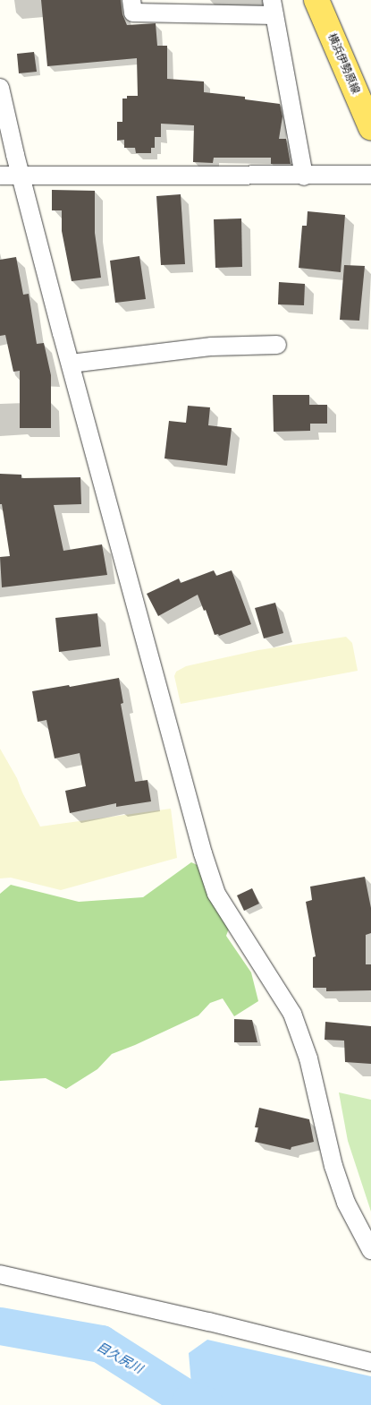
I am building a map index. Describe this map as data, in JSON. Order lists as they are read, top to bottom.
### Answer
{
  "streets": {
    "main road": ["横浜伊勢原線"]
  },
  "water": ["目久尻川"]
}
